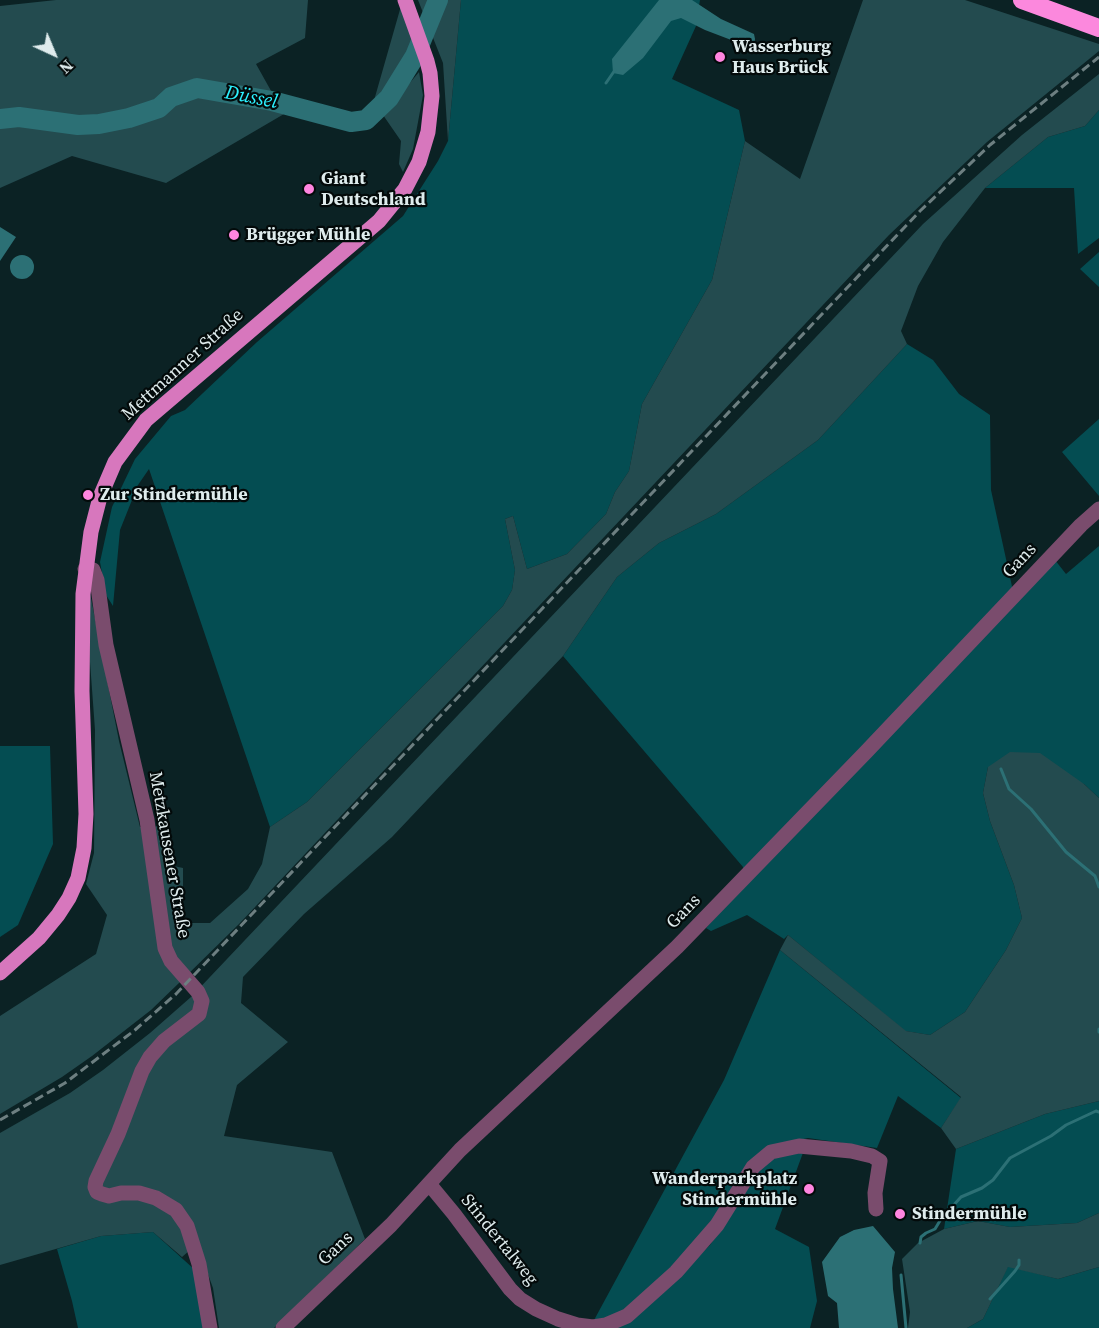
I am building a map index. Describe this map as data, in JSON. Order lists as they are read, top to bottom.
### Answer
{
  "streets": {
    "main road": ["Mettmanner Straße"],
    "street": ["Gans", "Metzkausener Straße", "Stindertalweg"]
  },
  "crossings": [
    ["Mettmanner Straße", "Metzkausener Straße"],
    ["Gans", "Stindertalweg"]
  ],
  "water": ["Düssel"],
  "places": [
    "Wasserburg Haus Brück",
    "Giant Deutschland",
    "Brügger Mühle",
    "Zur Stindermühle",
    "Wanderparkplatz Stindermühle",
    "Stindermühle"
  ],
  "north": "bottom right"
}
